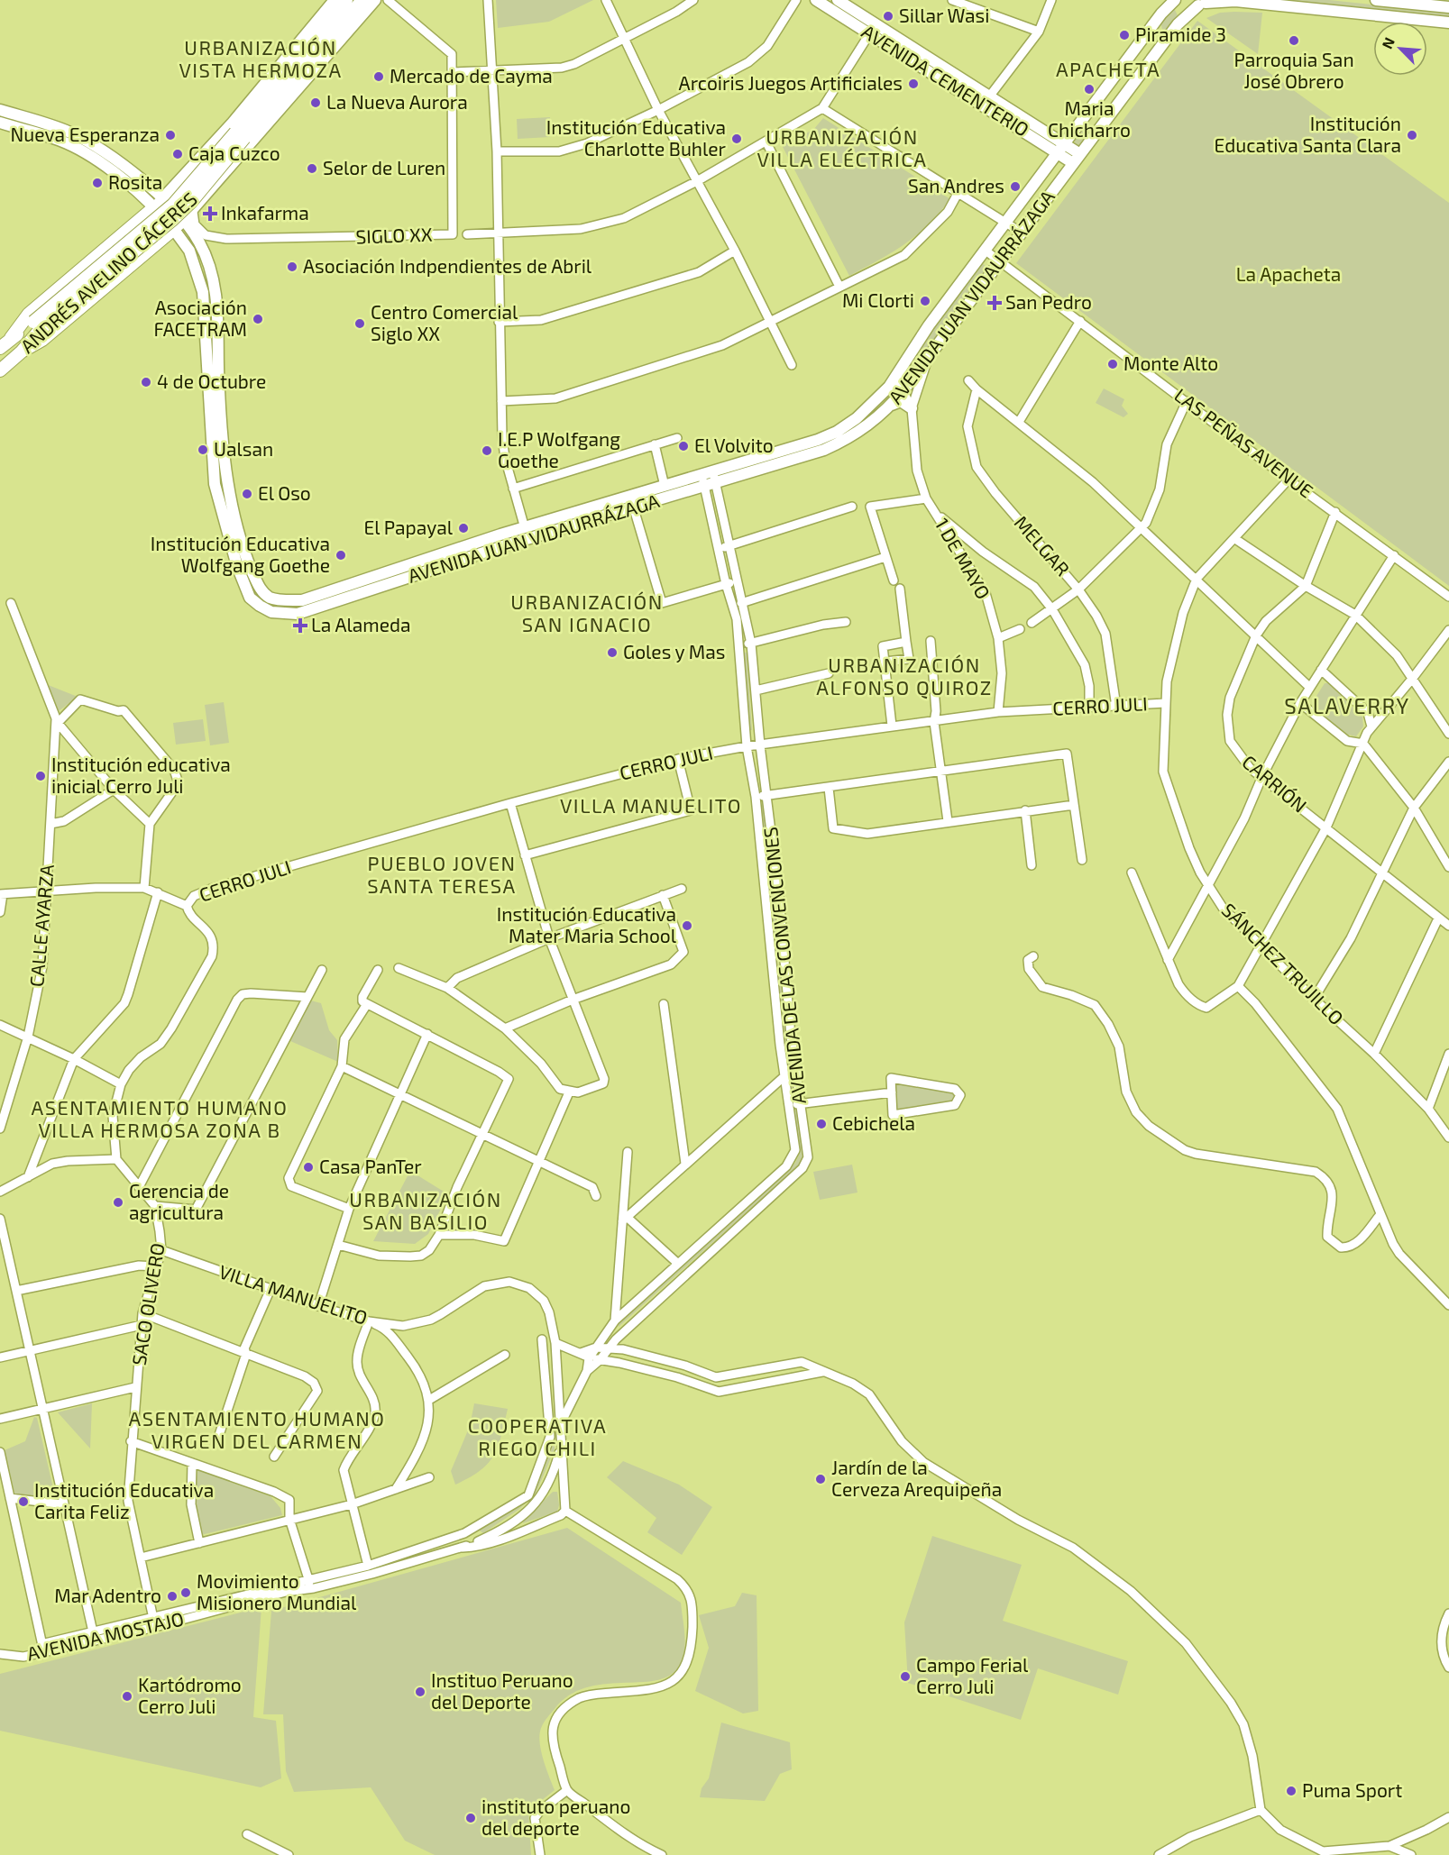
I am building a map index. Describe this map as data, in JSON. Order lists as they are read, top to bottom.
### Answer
{
  "streets": {
    "highway": ["ANDRÉS AVELINO CÁCERES"],
    "main road": ["AVENIDA CEMENTERIO", "AVENIDA JUAN VIDAURRÁZAGA"],
    "street": [
      "SIGLO XX",
      "LAS PEÑAS AVENUE",
      "MELGAR",
      "1 DE MAYO",
      "CERRO JULI",
      "CARRIÓN",
      "CALLE AYARZA",
      "SÁNCHEZ TRUJILLO",
      "AVENIDA DE LAS CONVENCIONES",
      "VILLA MANUELITO",
      "SACO OLIVERO",
      "AVENIDA MOSTAJO"
    ]
  },
  "crossings": [
    ["AVENIDA CEMENTERIO", "AVENIDA JUAN VIDAURRÁZAGA"],
    ["SIGLO XX", "AVENIDA JUAN VIDAURRÁZAGA"],
    ["ANDRÉS AVELINO CÁCERES", "AVENIDA JUAN VIDAURRÁZAGA"],
    ["AVENIDA JUAN VIDAURRÁZAGA", "LAS PEÑAS AVENUE"],
    ["AVENIDA JUAN VIDAURRÁZAGA", "1 DE MAYO"],
    ["AVENIDA JUAN VIDAURRÁZAGA", "AVENIDA DE LAS CONVENCIONES"],
    ["LAS PEÑAS AVENUE", "CARRIÓN"],
    ["LAS PEÑAS AVENUE", "SÁNCHEZ TRUJILLO"],
    ["MELGAR", "CERRO JULI"],
    ["1 DE MAYO", "CERRO JULI"],
    ["CERRO JULI", "SÁNCHEZ TRUJILLO"],
    ["CERRO JULI", "AVENIDA DE LAS CONVENCIONES"],
    ["AVENIDA DE LAS CONVENCIONES", "VILLA MANUELITO"],
    ["AVENIDA DE LAS CONVENCIONES", "AVENIDA MOSTAJO"],
    ["VILLA MANUELITO", "SACO OLIVERO"],
    ["VILLA MANUELITO", "AVENIDA MOSTAJO"],
    ["SACO OLIVERO", "AVENIDA MOSTAJO"]
  ],
  "districts": [
    "URBANIZACIÓN VISTA HERMOZA",
    "APACHETA",
    "URBANIZACIÓN VILLA ELÉCTRICA",
    "URBANIZACIÓN SAN IGNACIO",
    "URBANIZACIÓN ALFONSO QUIROZ",
    "SALAVERRY",
    "VILLA MANUELITO",
    "PUEBLO JOVEN SANTA TERESA",
    "ASENTAMIENTO HUMANO VILLA HERMOSA ZONA B",
    "URBANIZACIÓN SAN BASILIO",
    "ASENTAMIENTO HUMANO VIRGEN DEL CARMEN",
    "COOPERATIVA RIEGO CHILI"
  ],
  "parks": ["La Apacheta"],
  "places": {
    "other": [
      "Sillar Wasi",
      "Piramide 3",
      "Parroquia San José Obrero",
      "Mercado de Cayma",
      "Arcoiris Juegos Artificiales",
      "Maria Chicharro",
      "La Nueva Aurora",
      "Nueva Esperanza",
      "Institución Educativa Santa Clara",
      "Institución Educativa Charlotte Buhler",
      "Caja Cuzco",
      "Selor de Luren",
      "Rosita",
      "San Andres",
      "Asociación Indpendientes de Abril",
      "Mi Clorti",
      "Asociación FACETRAM",
      "Centro Comercial Siglo XX",
      "Monte Alto",
      "4 de Octubre",
      "El Volvito",
      "Ualsan",
      "I.E.P Wolfgang Goethe",
      "El Oso",
      "El Papayal",
      "Institución Educativa Wolfgang Goethe",
      "Goles y Mas",
      "Institución educativa inicial Cerro Juli",
      "Institución Educativa Mater Maria School",
      "Cebichela",
      "Casa PanTer",
      "Gerencia de agricultura",
      "Jardín de la Cerveza Arequipeña",
      "Institución Educativa Carita Feliz",
      "Movimiento Misionero Mundial",
      "Mar Adentro",
      "Campo Ferial Cerro Juli",
      "Instituo Peruano del Deporte",
      "Kartódromo Cerro Juli",
      "Puma Sport",
      "instituto peruano del deporte"
    ],
    "health": ["Inkafarma", "San Pedro", "La Alameda"]
  },
  "north": "top left"
}
